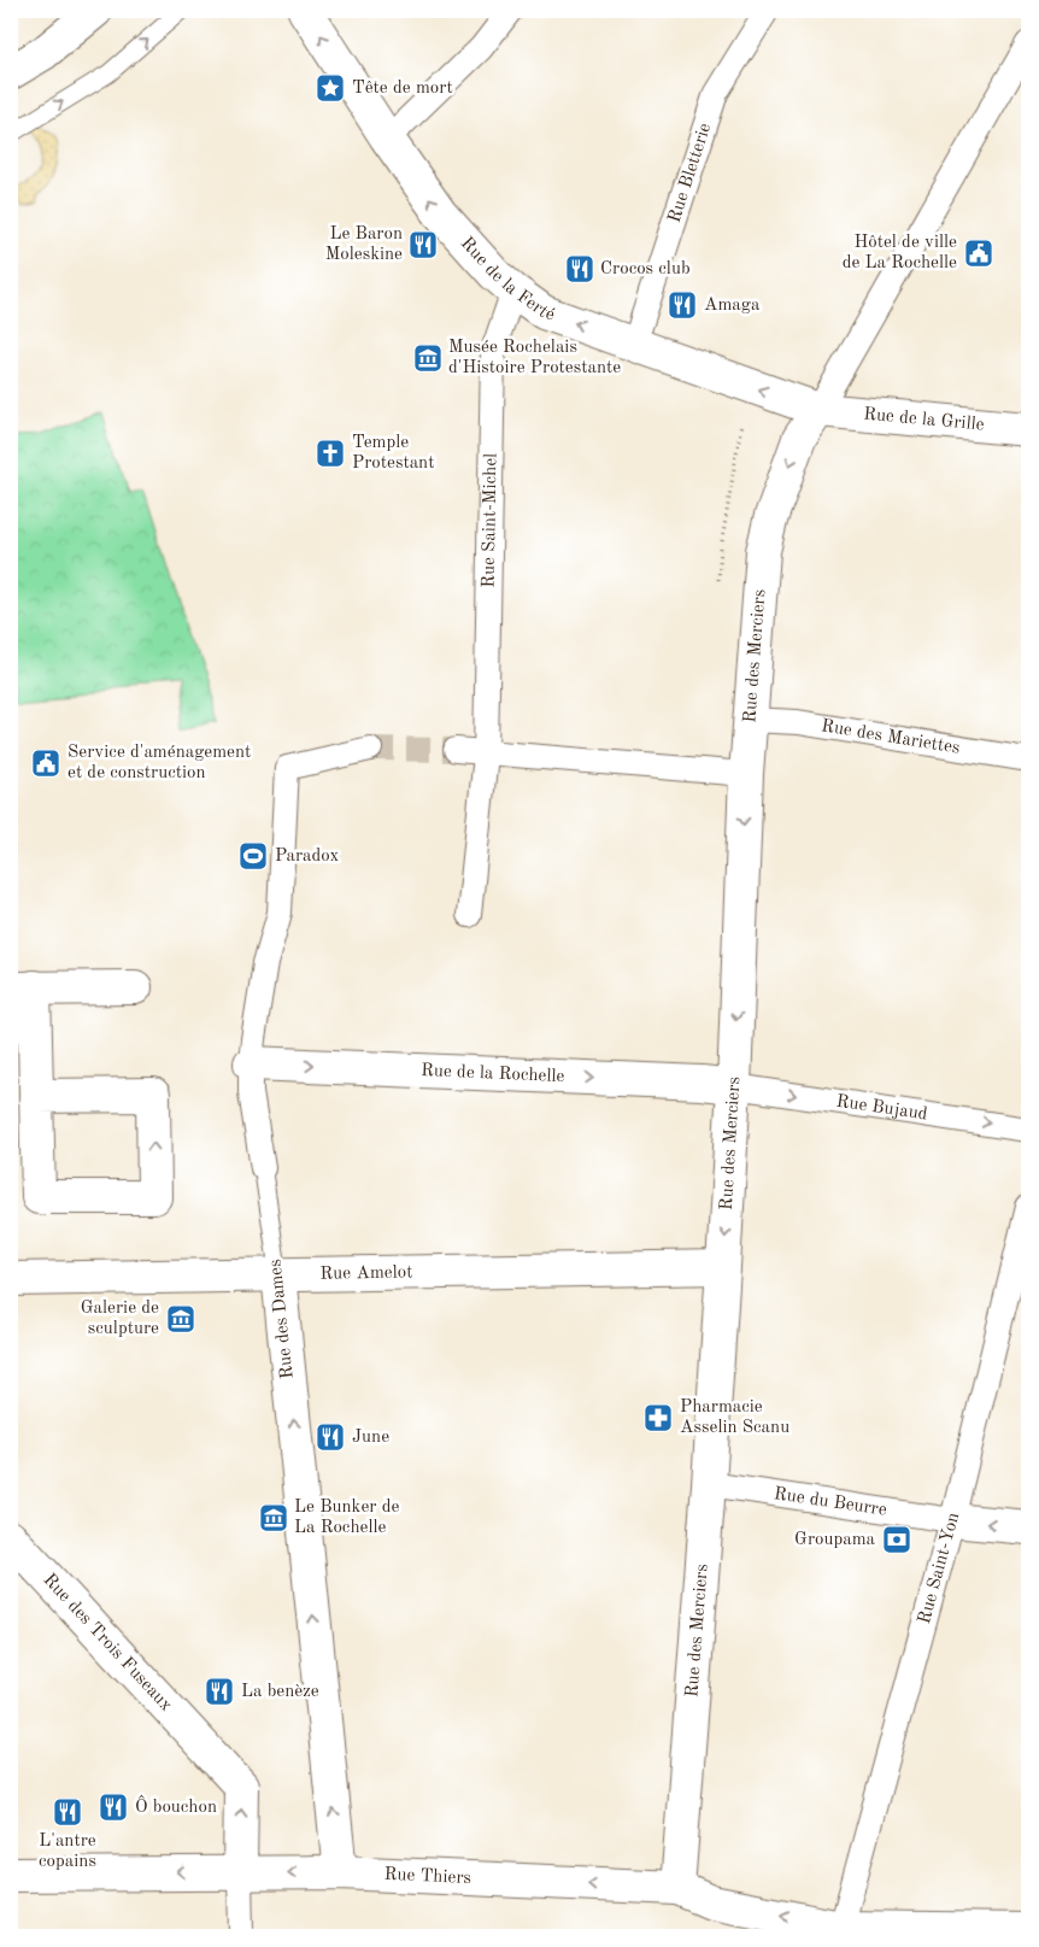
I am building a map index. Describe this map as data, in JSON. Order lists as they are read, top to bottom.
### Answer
{
  "streets": {
    "street": [
      "Rue Bletterie",
      "Rue de la Ferté",
      "Rue de la Grille",
      "Rue Saint-Michel",
      "Rue des Merciers",
      "Rue des Mariettes",
      "Rue de la Rochelle",
      "Rue Bujaud",
      "Rue Amelot",
      "Rue des Dames",
      "Rue du Beurre",
      "Rue Saint-Yon",
      "Rue des Trois Fuseaux",
      "Rue Thiers"
    ]
  },
  "crossings": [
    ["Rue Bletterie", "Rue de la Ferté"],
    ["Rue de la Ferté", "Rue de la Grille"],
    ["Rue de la Ferté", "Rue Saint-Michel"],
    ["Rue de la Ferté", "Rue des Merciers"],
    ["Rue de la Grille", "Rue des Merciers"],
    ["Rue des Merciers", "Rue des Mariettes"],
    ["Rue des Merciers", "Rue de la Rochelle"],
    ["Rue des Merciers", "Rue Bujaud"],
    ["Rue des Merciers", "Rue Amelot"],
    ["Rue des Merciers", "Rue du Beurre"],
    ["Rue des Merciers", "Rue Thiers"],
    ["Rue de la Rochelle", "Rue Bujaud"],
    ["Rue de la Rochelle", "Rue des Dames"],
    ["Rue Amelot", "Rue des Dames"],
    ["Rue des Dames", "Rue Thiers"],
    ["Rue du Beurre", "Rue Saint-Yon"],
    ["Rue Saint-Yon", "Rue Thiers"],
    ["Rue des Trois Fuseaux", "Rue Thiers"]
  ],
  "one_way": [
    "Rue de la Ferté",
    "Rue des Merciers",
    "Rue de la Rochelle",
    "Rue Bujaud",
    "Rue des Dames",
    "Rue des Trois Fuseaux",
    "Rue Thiers"
  ],
  "places": {
    "place": ["Tête de mort"],
    "restaurant": [
      "Le Baron Moleskine",
      "Crocos club",
      "Amaga",
      "June",
      "La benèze",
      "Ô bouchon",
      "L'antre copains"
    ],
    "public building": ["Hôtel de ville de La Rochelle", "Service d'aménagement et de construction"],
    "museum": ["Musée Rochelais d'Histoire Protestante", "Galerie de sculpture", "Le Bunker de La Rochelle"],
    "church": ["Temple Protestant"],
    "sports": ["Paradox"],
    "pharmacy": ["Pharmacie Asselin Scanu"],
    "bank": ["Groupama"]
  }
}
